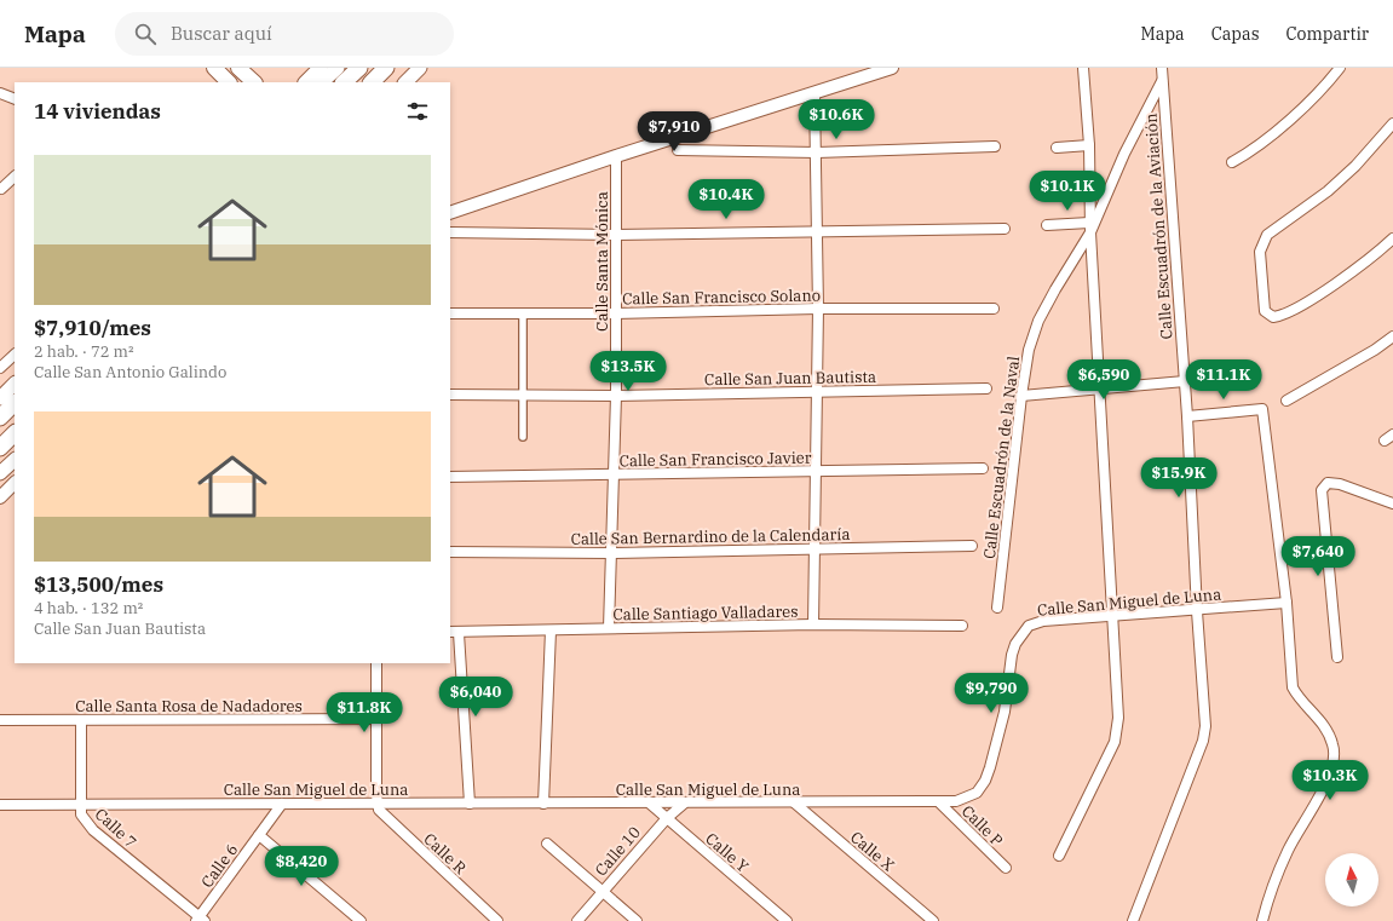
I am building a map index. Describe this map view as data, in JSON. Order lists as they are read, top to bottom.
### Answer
{
  "streets": {
    "street": [
      "Calle Escuadrón de la Aviación",
      "Calle Santa Mónica",
      "Calle San Francisco Solano",
      "Calle San Juan Bautista",
      "Calle Escuadrón de la Naval",
      "Calle San Francisco Javier",
      "Calle San Bernardino de la Calendaría",
      "Calle San Miguel de Luna",
      "Calle Santiago Valladares",
      "Calle Santa Rosa de Nadadores",
      "Calle P",
      "Calle 7",
      "Calle 10",
      "Calle X",
      "Calle Y",
      "Calle R",
      "Calle 6"
    ]
  },
  "crossings": [
    ["Calle Escuadrón de la Aviación", "Calle Escuadrón de la Naval"],
    ["Calle Escuadrón de la Aviación", "Calle San Miguel de Luna"],
    ["Calle Santa Mónica", "Calle San Francisco Solano"],
    ["Calle Santa Mónica", "Calle San Juan Bautista"],
    ["Calle Santa Mónica", "Calle San Francisco Javier"],
    ["Calle Santa Mónica", "Calle San Bernardino de la Calendaría"],
    ["Calle Santa Mónica", "Calle Santiago Valladares"],
    ["Calle San Miguel de Luna", "Calle P"],
    ["Calle San Miguel de Luna", "Calle 7"],
    ["Calle San Miguel de Luna", "Calle 10"],
    ["Calle San Miguel de Luna", "Calle X"],
    ["Calle San Miguel de Luna", "Calle Y"],
    ["Calle San Miguel de Luna", "Calle R"],
    ["Calle San Miguel de Luna", "Calle 6"],
    ["Calle Santa Rosa de Nadadores", "Calle 7"],
    ["Calle 7", "Calle 6"],
    ["Calle 10", "Calle Y"]
  ],
  "north": "top",
  "page": {
    "header": "Mapa",
    "search": "Buscar aquí",
    "nav": ["Mapa", "Capas", "Compartir"],
    "heading": "14 viviendas",
    "price": [
      "$10.6K",
      "$7,910",
      "$10.1K",
      "$10.4K",
      "$13.5K",
      "$6,590",
      "$11.1K",
      "$15.9K",
      "$7,640",
      "$9,790",
      "$6,040",
      "$11.8K",
      "$10.3K",
      "$8,420"
    ],
    "list": [
      {
        "name": "$7,910/mes",
        "note": "2 hab. · 72 m² · Calle San Antonio Galindo"
      },
      {
        "name": "$13,500/mes",
        "note": "4 hab. · 132 m² · Calle San Juan Bautista"
      }
    ]
  }
}
